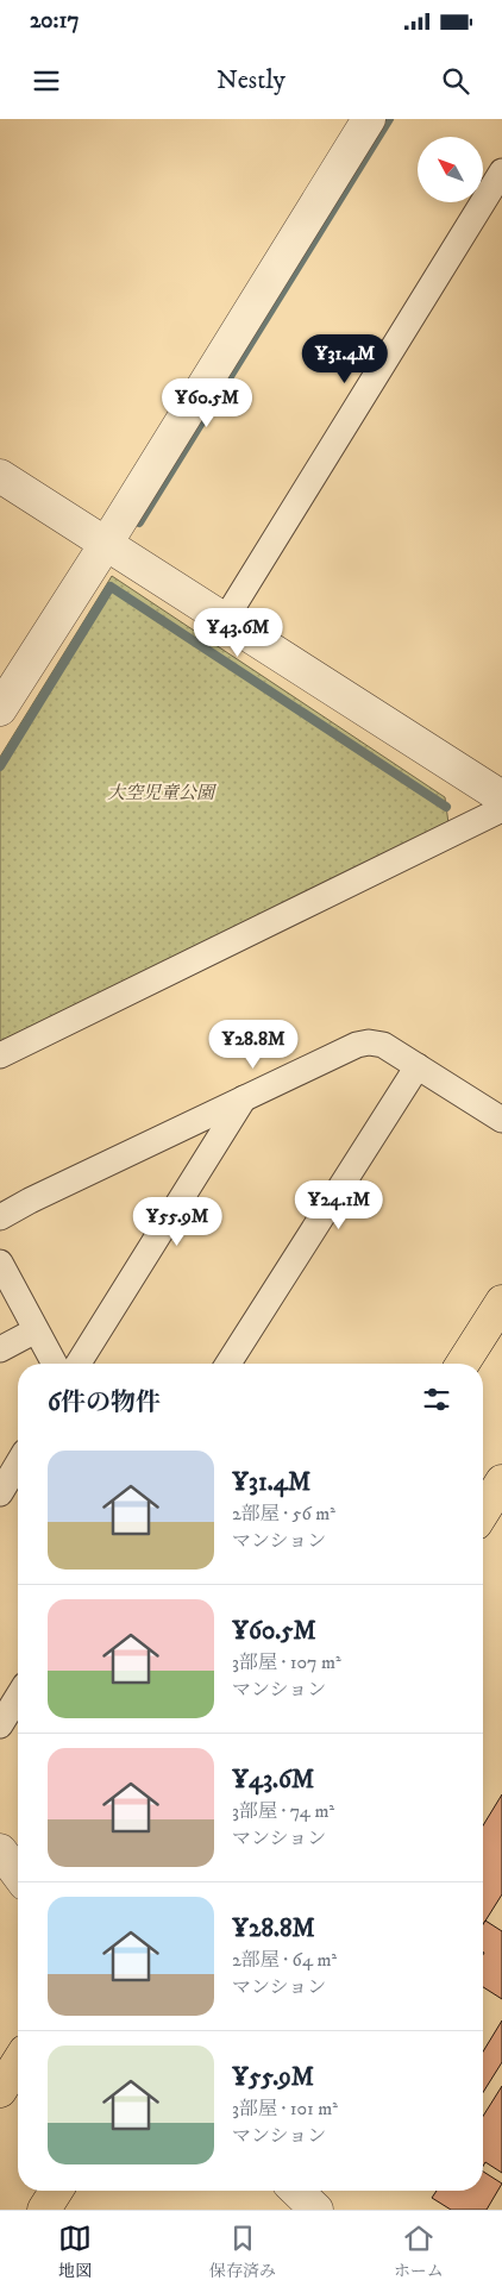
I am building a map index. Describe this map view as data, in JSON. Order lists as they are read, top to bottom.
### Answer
{
  "parks": ["大空児童公園"],
  "north": "top left",
  "page": {
    "status": "20:17",
    "header": "Nestly",
    "price": [
      "¥31.4M",
      "¥60.5M",
      "¥43.6M",
      "¥28.8M",
      "¥24.1M",
      "¥55.9M"
    ],
    "heading": "6件の物件",
    "list": [
      {
        "name": "¥31.4M",
        "note": "2部屋 · 56 m² · マンション"
      },
      {
        "name": "¥60.5M",
        "note": "3部屋 · 107 m² · マンション"
      },
      {
        "name": "¥43.6M",
        "note": "3部屋 · 74 m² · マンション"
      },
      {
        "name": "¥28.8M",
        "note": "2部屋 · 64 m² · マンション"
      },
      {
        "name": "¥55.9M",
        "note": "3部屋 · 101 m² · マンション"
      }
    ],
    "tabs": ["地図", "保存済み", "ホーム"]
  }
}
